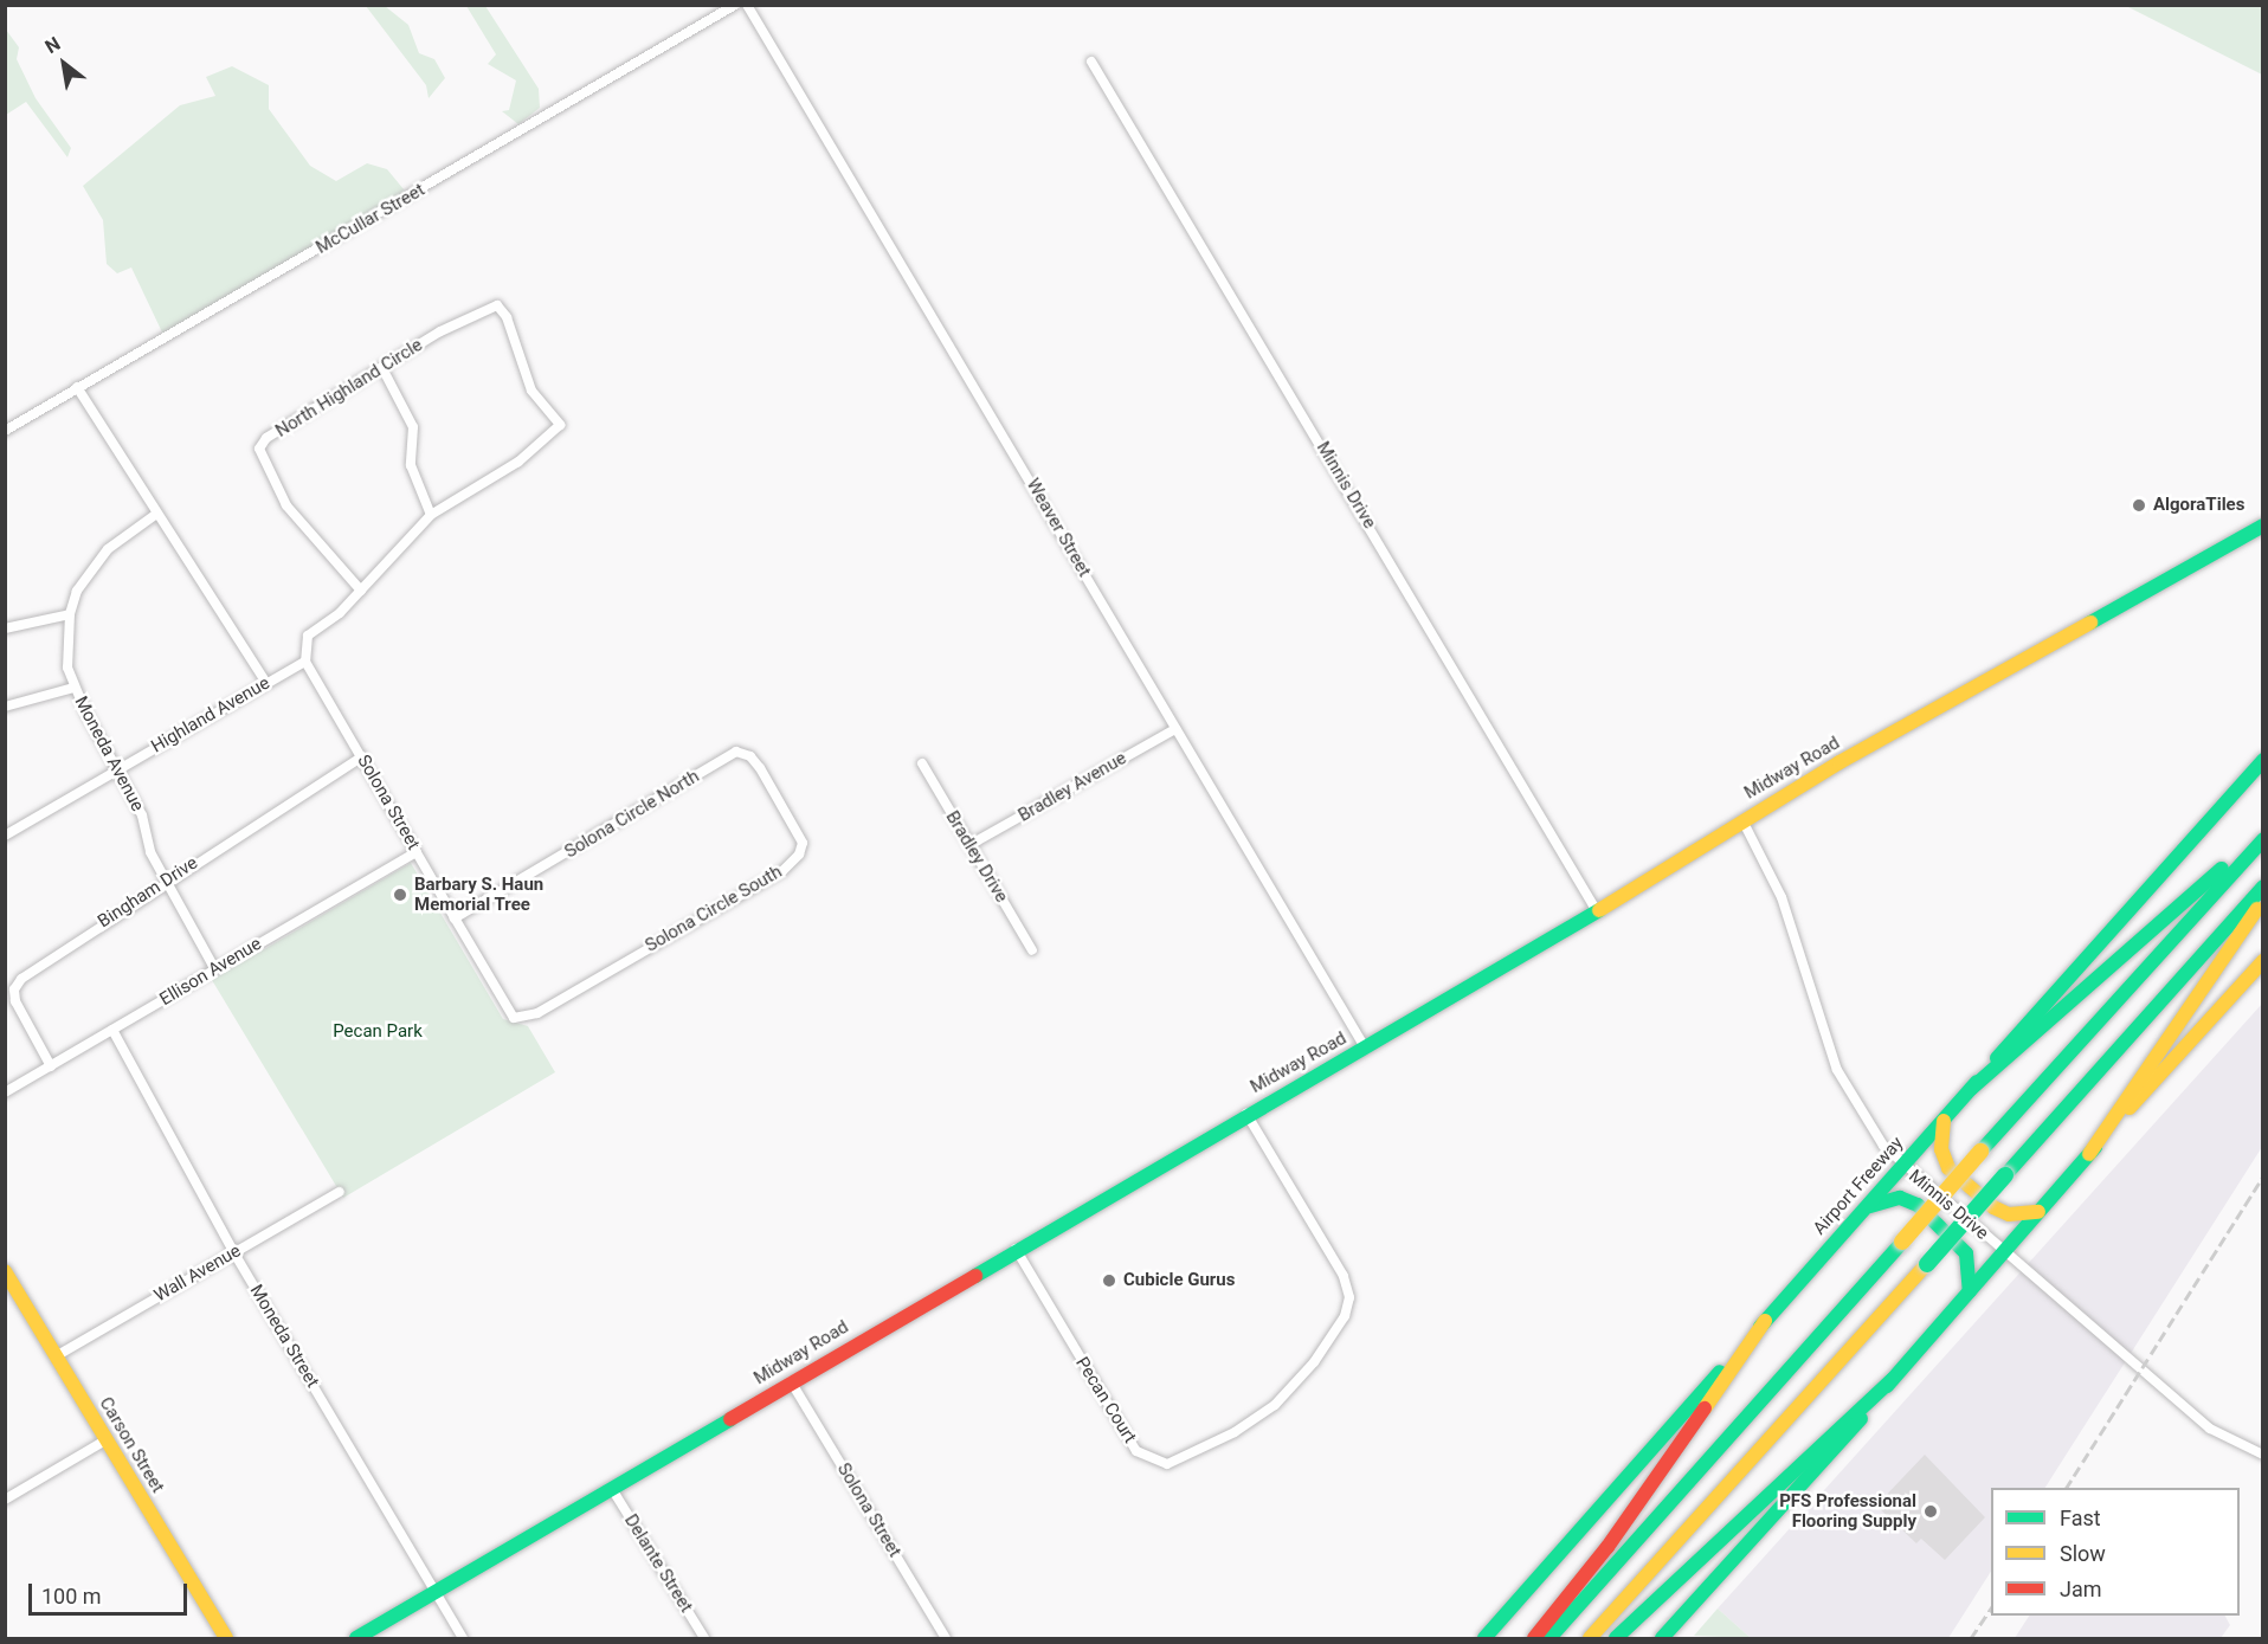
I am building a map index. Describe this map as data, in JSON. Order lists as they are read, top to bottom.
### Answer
{
  "streets": {
    "main road": ["Midway Road", "Airport Freeway", "Carson Street"],
    "street": [
      "McCullar Street",
      "North Highland Circle",
      "Minnis Drive",
      "Weaver Street",
      "Highland Avenue",
      "Moneda Avenue",
      "Bradley Avenue",
      "Solona Street",
      "Solona Circle North",
      "Bradley Drive",
      "Bingham Drive",
      "Solona Circle South",
      "Ellison Avenue",
      "Wall Avenue",
      "Moneda Street",
      "Pecan Court",
      "Delante Street"
    ]
  },
  "crossings": [
    ["Minnis Drive", "Midway Road"],
    ["Minnis Drive", "Airport Freeway"],
    ["Weaver Street", "Midway Road"],
    ["Weaver Street", "Bradley Avenue"],
    ["Highland Avenue", "Moneda Avenue"],
    ["Highland Avenue", "Solona Street"],
    ["Moneda Avenue", "Bingham Drive"],
    ["Moneda Avenue", "Ellison Avenue"],
    ["Midway Road", "Solona Street"],
    ["Midway Road", "Moneda Street"],
    ["Midway Road", "Pecan Court"],
    ["Midway Road", "Delante Street"],
    ["Bradley Avenue", "Bradley Drive"],
    ["Solona Street", "Solona Circle North"],
    ["Solona Street", "Bingham Drive"],
    ["Solona Street", "Solona Circle South"],
    ["Solona Street", "Ellison Avenue"],
    ["Solona Circle North", "Solona Circle South"],
    ["Bingham Drive", "Ellison Avenue"],
    ["Ellison Avenue", "Moneda Street"],
    ["Wall Avenue", "Moneda Street"],
    ["Wall Avenue", "Carson Street"]
  ],
  "parks": ["Pecan Park"],
  "places": [
    "AlgoraTiles",
    "Barbary S. Haun Memorial Tree",
    "Cubicle Gurus",
    "PFS Professional Flooring Supply"
  ],
  "legend": ["Fast", "Slow", "Jam"],
  "scale_bar": "100 m",
  "north": "top left"
}
